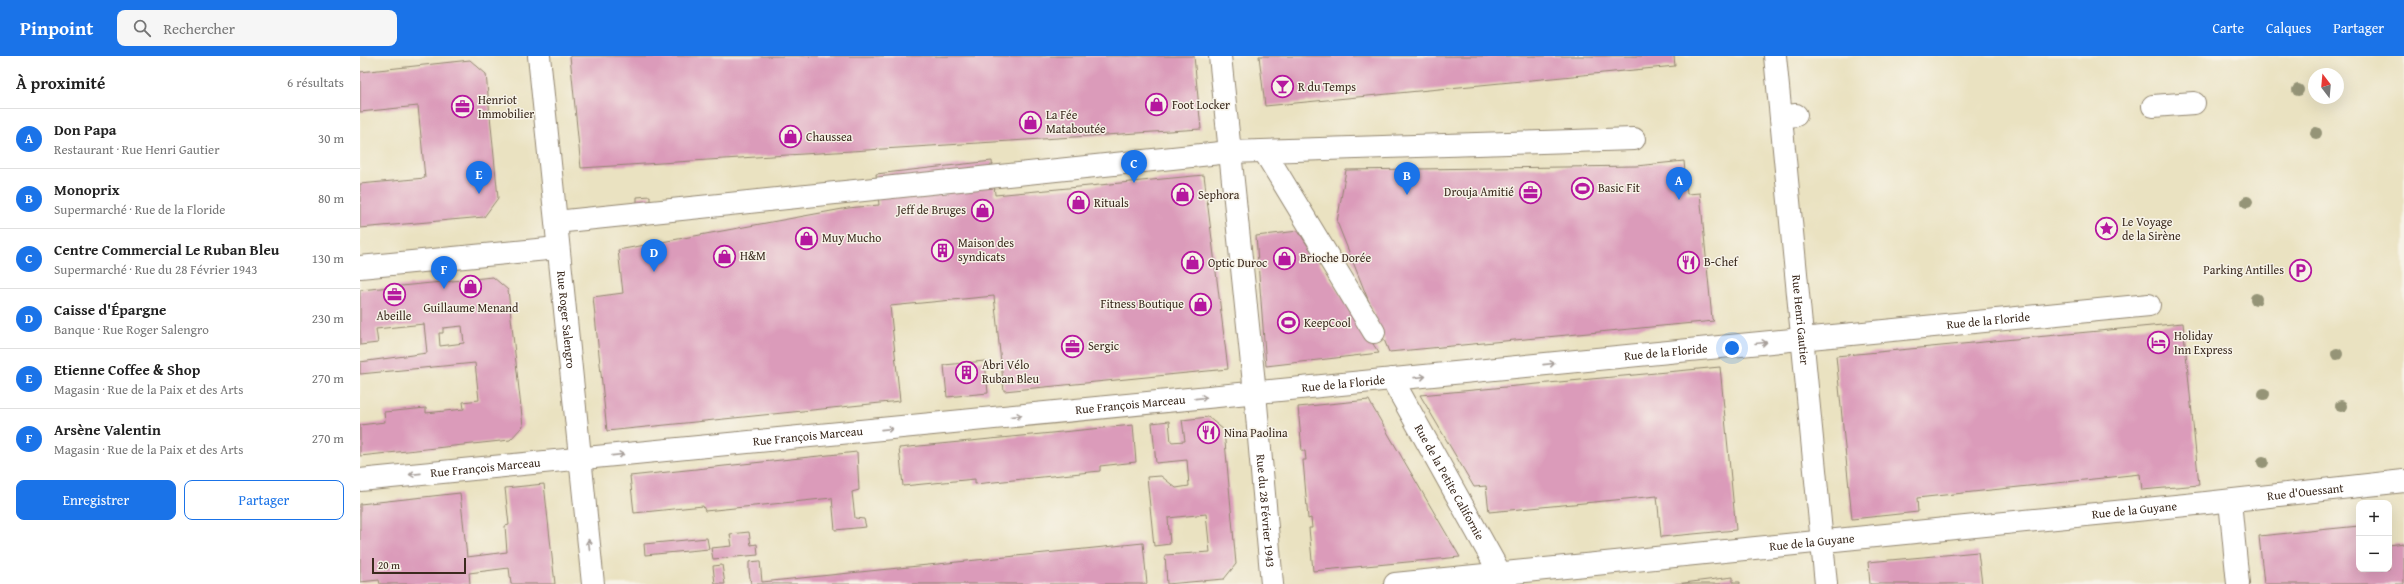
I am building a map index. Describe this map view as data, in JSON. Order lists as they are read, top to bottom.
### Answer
{
  "streets": {
    "street": [
      "Rue Roger Salengro",
      "Rue Henri Gautier",
      "Rue de la Floride",
      "Rue François Marceau",
      "Rue de la Petite Californie",
      "Rue d'Ouessant",
      "Rue de la Guyane",
      "Rue du 28 Février 1943"
    ]
  },
  "crossings": [
    ["Rue Roger Salengro", "Rue François Marceau"],
    ["Rue Henri Gautier", "Rue de la Floride"],
    ["Rue Henri Gautier", "Rue de la Guyane"],
    ["Rue de la Floride", "Rue François Marceau"],
    ["Rue de la Floride", "Rue de la Petite Californie"],
    ["Rue de la Floride", "Rue du 28 Février 1943"],
    ["Rue François Marceau", "Rue du 28 Février 1943"],
    ["Rue de la Petite Californie", "Rue de la Guyane"],
    ["Rue d'Ouessant", "Rue de la Guyane"]
  ],
  "one_way": ["Rue de la Floride"],
  "places": {
    "bar": ["R du Temps"],
    "shop": [
      "Foot Locker",
      "La Fée Mataboutée",
      "Chaussea",
      "Sephora",
      "Rituals",
      "Jeff de Bruges",
      "Muy Mucho",
      "H&M",
      "Brioche Dorée",
      "Optic Duroc",
      "Guillaume Menand",
      "Fitness Boutique"
    ],
    "office": [
      "Henriot Immobilier",
      "Drouja Amitié",
      "Abeille",
      "Sergic"
    ],
    "sports": ["Basic Fit", "KeepCool"],
    "place": ["Le Voyage de la Sirène"],
    "building": ["Maison des syndicats", "Abri Vélo Ruban Bleu"],
    "restaurant": ["B-Chef", "Nina Paolina"],
    "parking": ["Parking Antilles"],
    "hotel": ["Holiday Inn Express"]
  },
  "scale_bar": "20 m",
  "north": "top",
  "page": {
    "header": "Pinpoint",
    "search": "Rechercher",
    "nav": ["Carte", "Calques", "Partager"],
    "heading": ["À proximité", "6 résultats"],
    "list": [
      {
        "mark": "A",
        "name": "Don Papa",
        "note": "Restaurant · Rue Henri Gautier",
        "value": "30 m"
      },
      {
        "mark": "B",
        "name": "Monoprix",
        "note": "Supermarché · Rue de la Floride",
        "value": "80 m"
      },
      {
        "mark": "C",
        "name": "Centre Commercial Le Ruban Bleu",
        "note": "Supermarché · Rue du 28 Février 1943",
        "value": "130 m"
      },
      {
        "mark": "D",
        "name": "Caisse d'Épargne",
        "note": "Banque · Rue Roger Salengro",
        "value": "230 m"
      },
      {
        "mark": "E",
        "name": "Etienne Coffee & Shop",
        "note": "Magasin · Rue de la Paix et des Arts",
        "value": "270 m"
      },
      {
        "mark": "F",
        "name": "Arsène Valentin",
        "note": "Magasin · Rue de la Paix et des Arts",
        "value": "270 m"
      }
    ],
    "pins": [
      "C",
      "E",
      "B",
      "A",
      "D",
      "F"
    ],
    "buttons": ["Enregistrer", "Partager"],
    "map_buttons": ["+", "−"],
    "scale": "20 m"
  }
}
